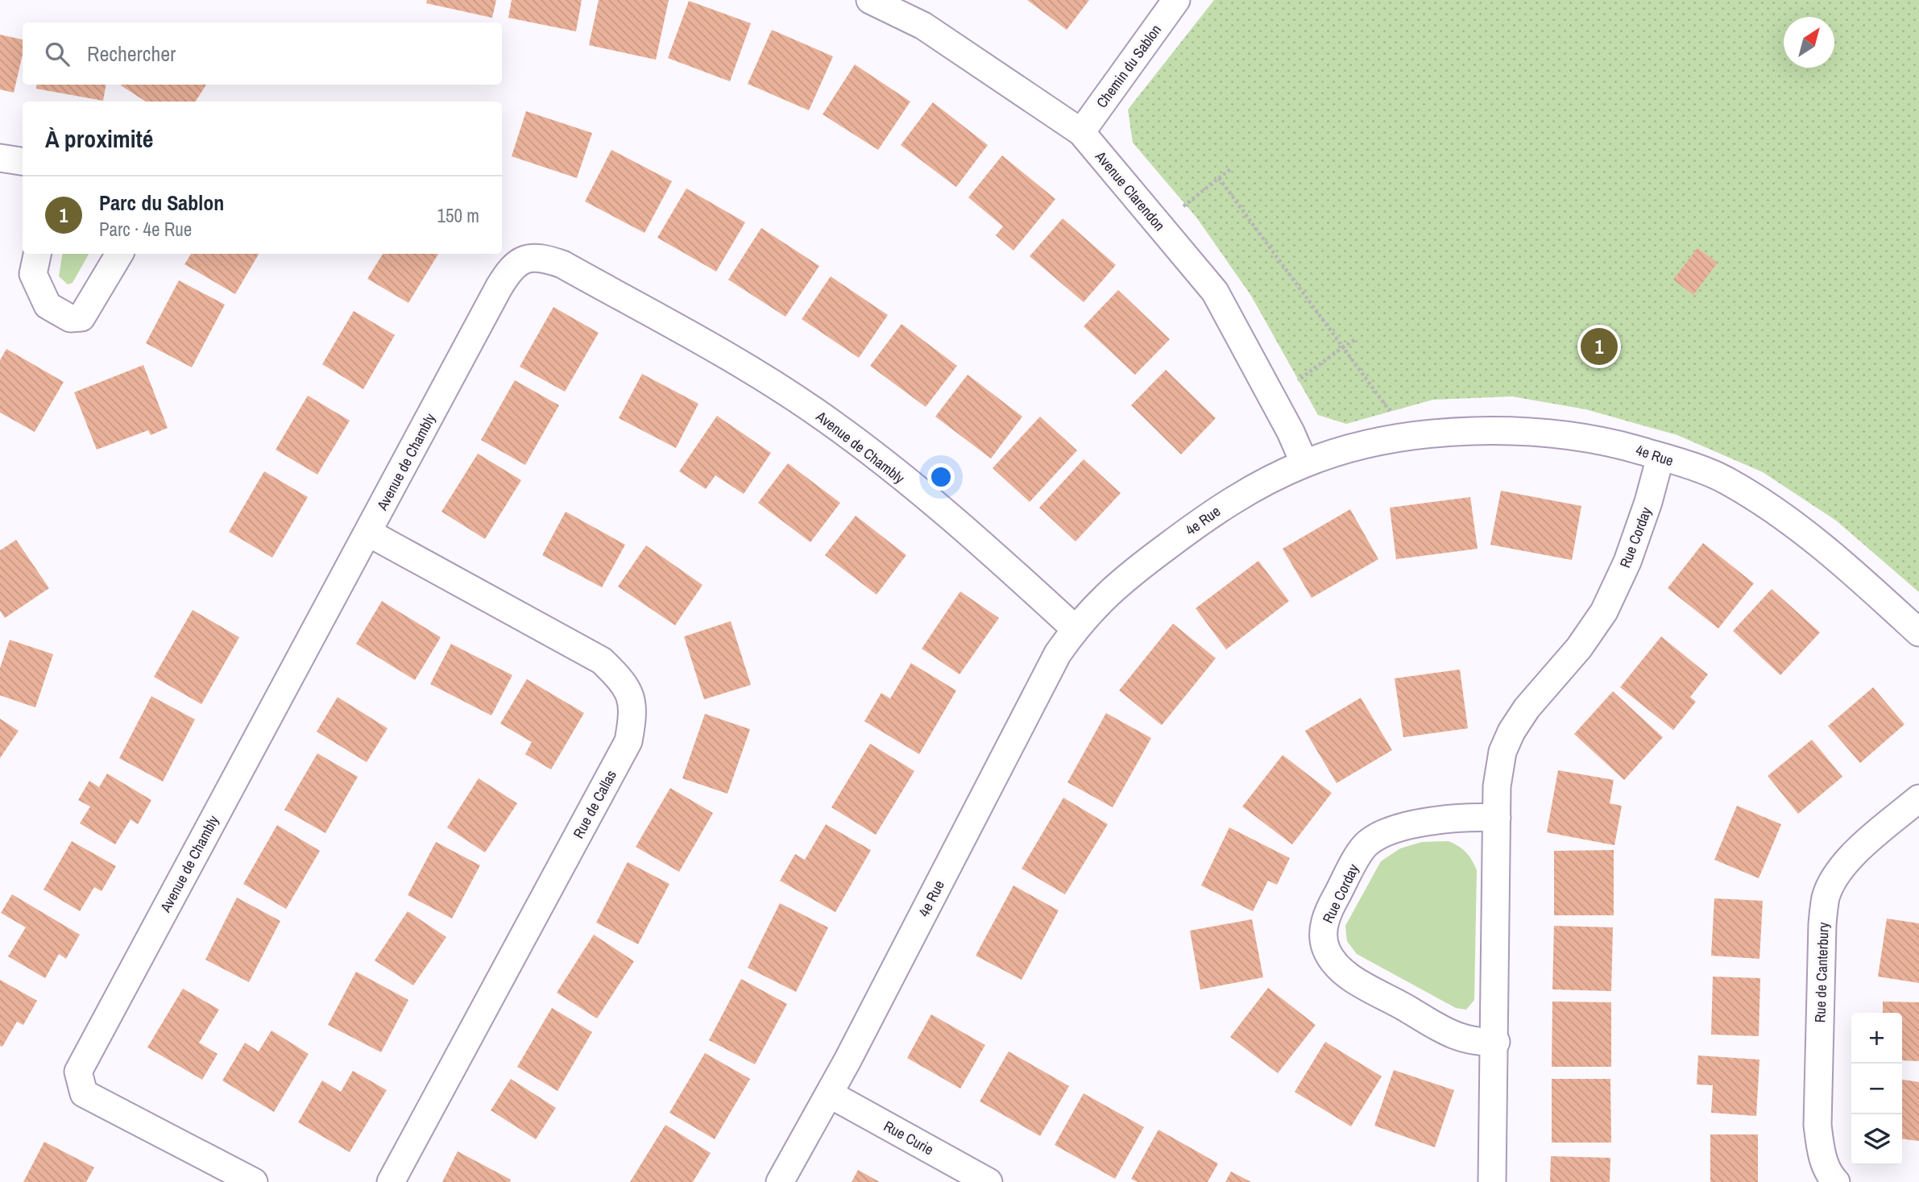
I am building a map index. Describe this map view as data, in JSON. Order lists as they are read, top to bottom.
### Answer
{
  "streets": {
    "street": [
      "Chemin du Sablon",
      "Avenue Clarendon",
      "Avenue de Chambly",
      "4e Rue",
      "Rue Corday",
      "Rue de Callas",
      "Rue de Canterbury",
      "Rue Curie"
    ]
  },
  "crossings": [
    ["Chemin du Sablon", "Avenue Clarendon"],
    ["Avenue Clarendon", "4e Rue"],
    ["Avenue de Chambly", "4e Rue"],
    ["Avenue de Chambly", "Rue de Callas"],
    ["4e Rue", "Rue Corday"],
    ["4e Rue", "Rue Curie"]
  ],
  "north": "top right",
  "page": {
    "search": "Rechercher",
    "heading": "À proximité",
    "list": [
      {
        "mark": "1",
        "name": "Parc du Sablon",
        "note": "Parc · 4e Rue",
        "value": "150 m"
      }
    ],
    "pins": "1",
    "map_buttons": ["+", "−"]
  }
}
